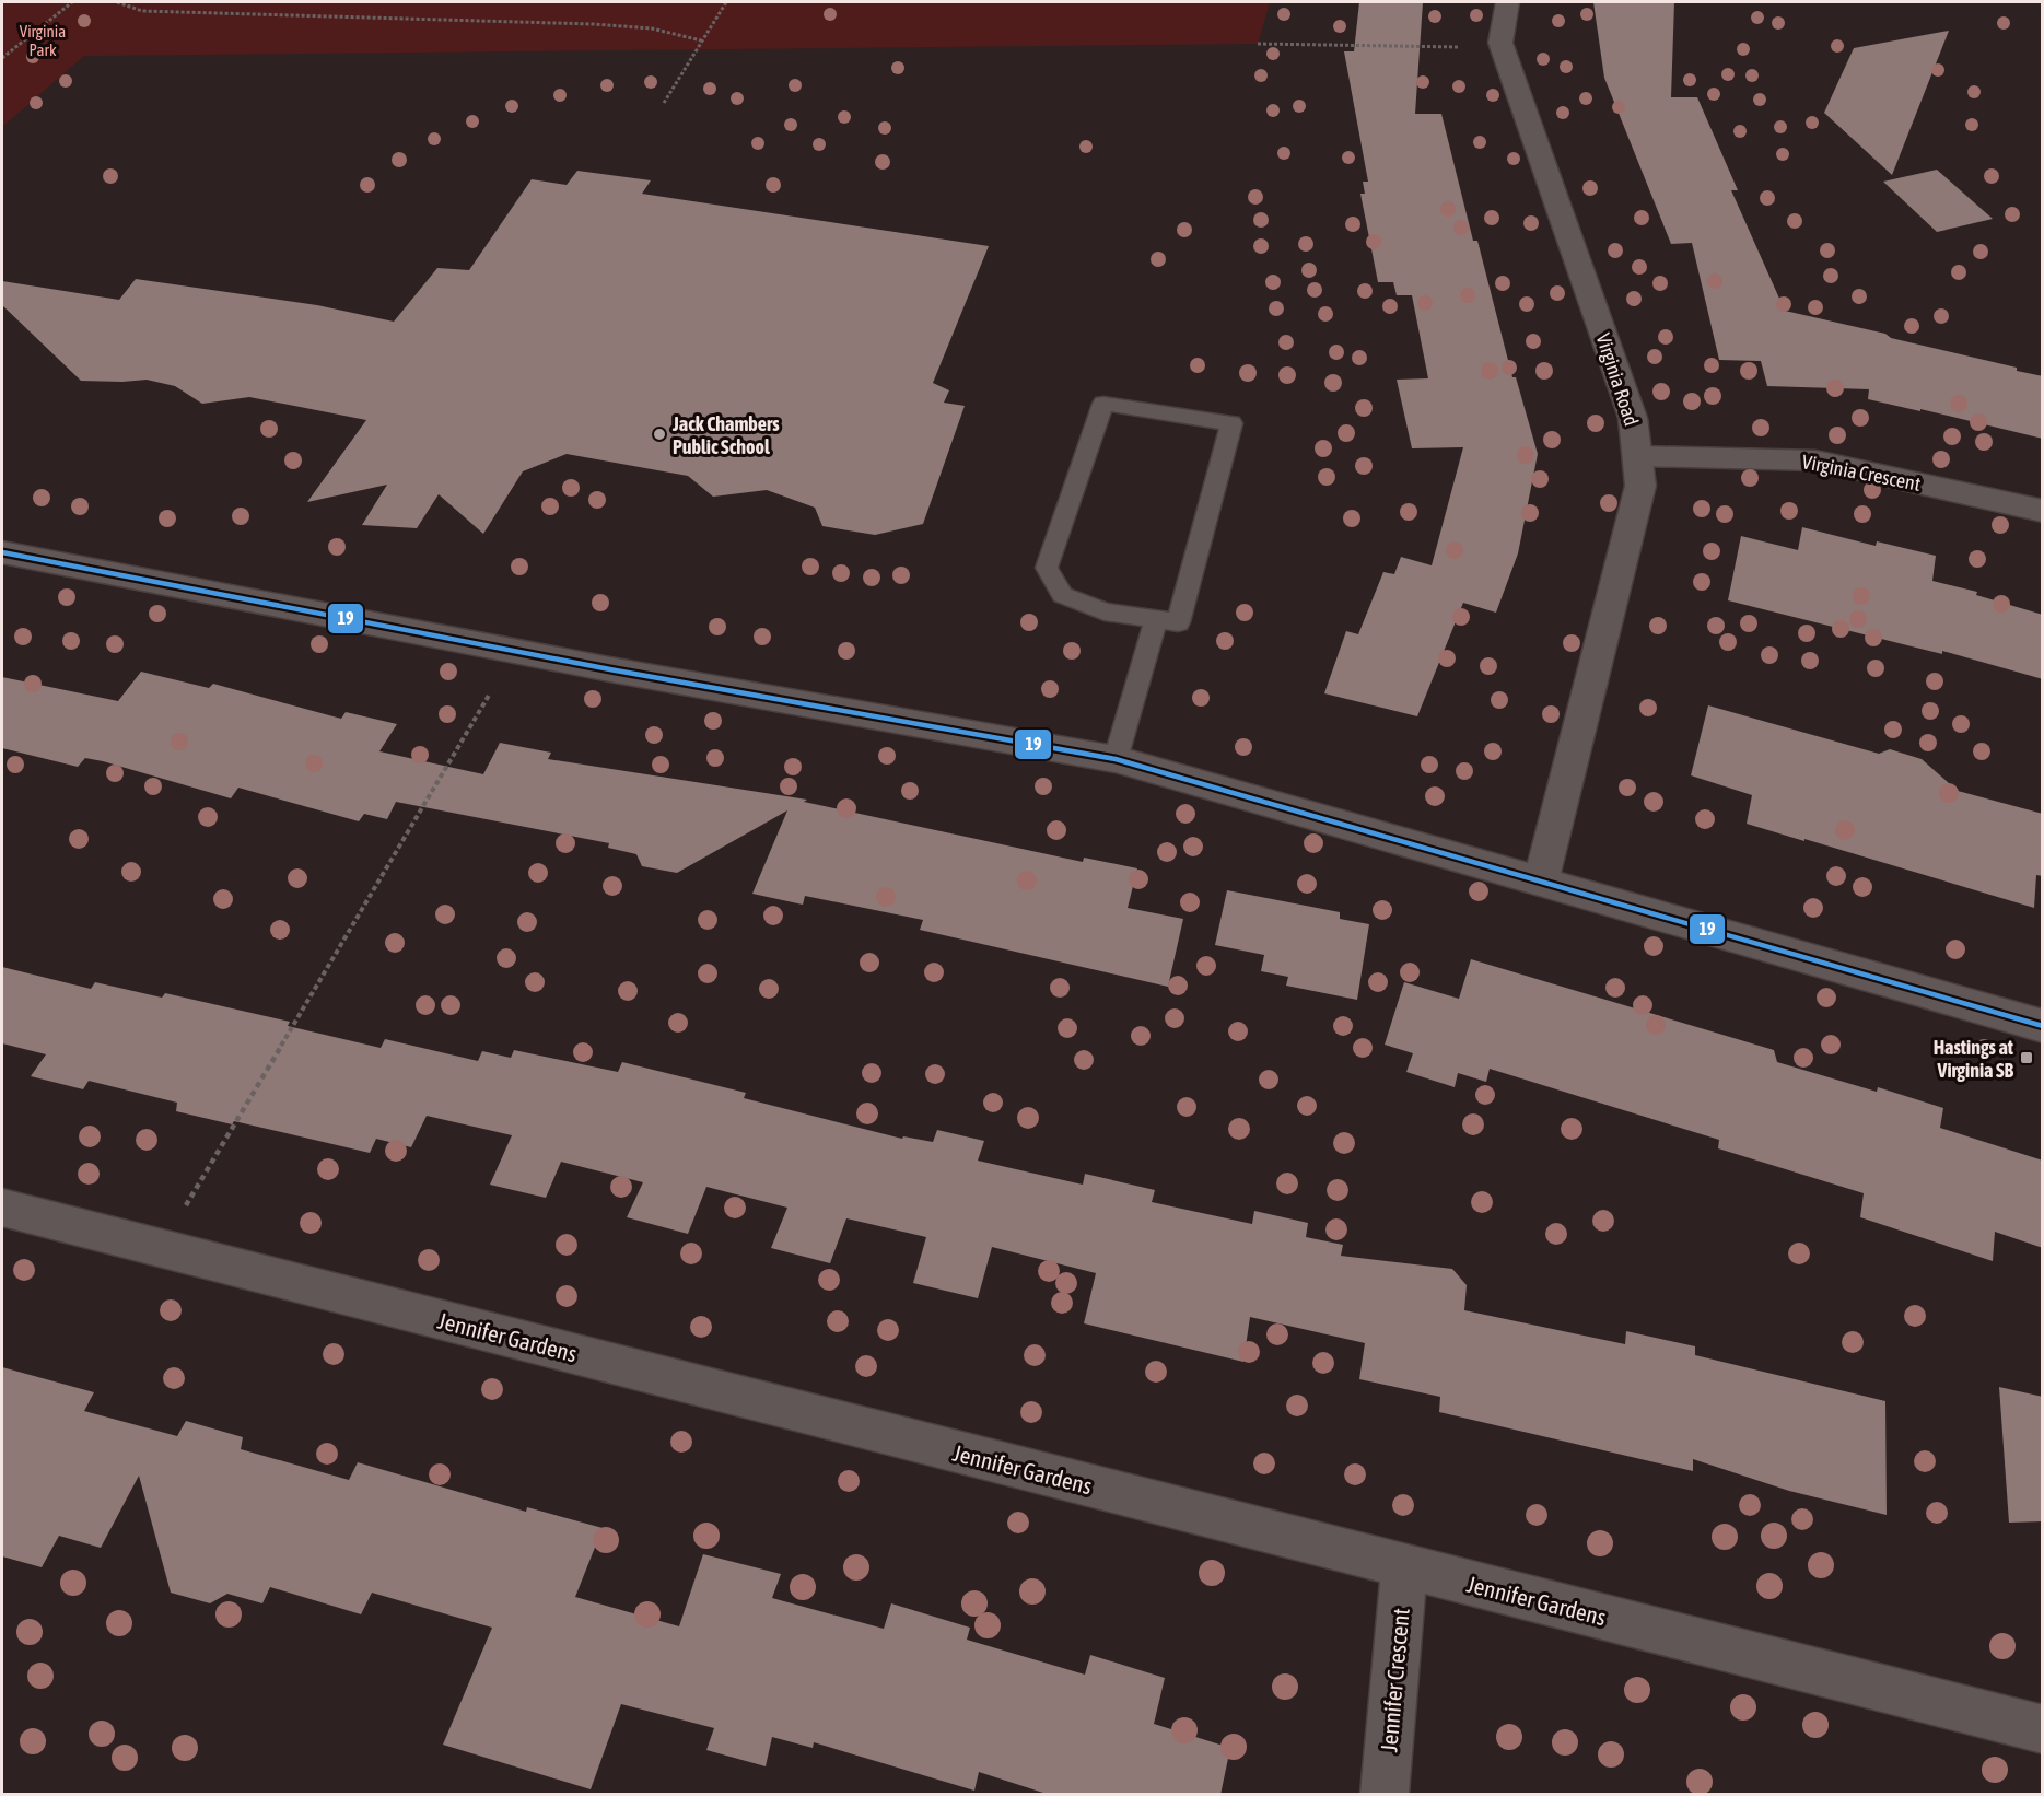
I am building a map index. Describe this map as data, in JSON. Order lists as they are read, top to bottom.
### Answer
{
  "streets": {
    "street": [
      "Virginia Road",
      "Virginia Crescent",
      "Jennifer Gardens",
      "Jennifer Crescent"
    ]
  },
  "crossings": [
    ["Virginia Road", "Virginia Crescent"],
    ["Jennifer Gardens", "Jennifer Crescent"]
  ],
  "parks": ["Virginia Park"],
  "places": {
    "other": ["Jack Chambers Public School"],
    "transit": ["Hastings at Virginia SB"]
  },
  "lines": ["transit line 19"]
}
